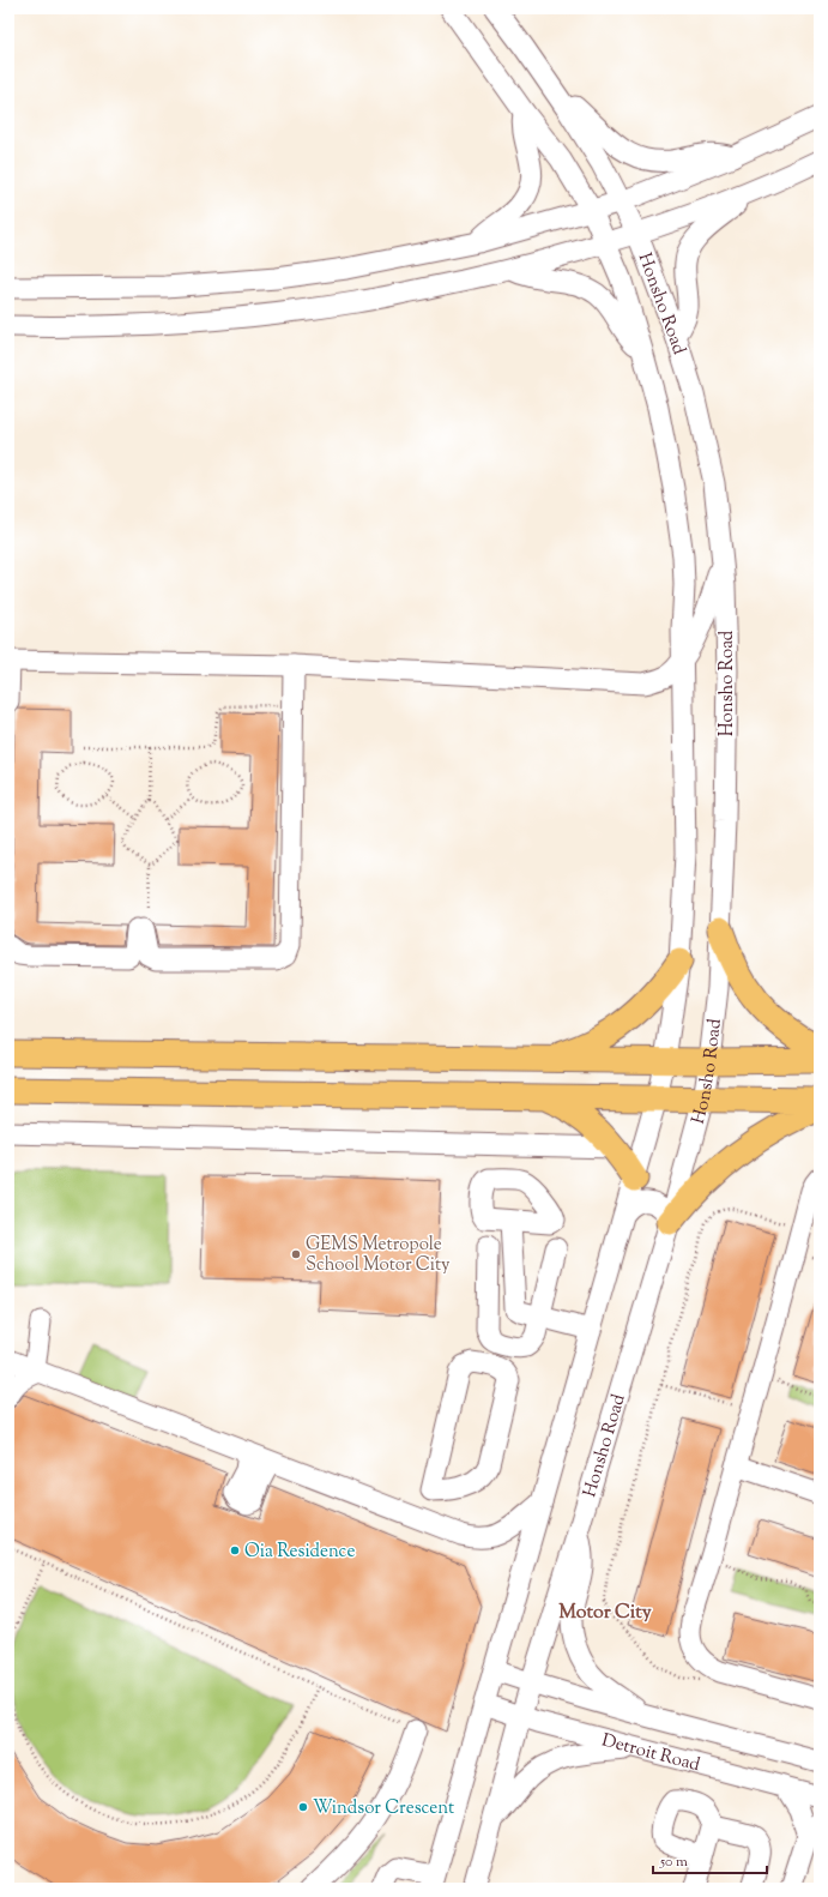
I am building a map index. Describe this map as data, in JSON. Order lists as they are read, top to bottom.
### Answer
{
  "streets": {
    "street": ["Honsho Road", "Detroit Road"]
  },
  "crossings": [
    ["Honsho Road", "Detroit Road"]
  ],
  "districts": ["Motor City"],
  "places": ["GEMS Metropole School Motor City", "Oia Residence", "Windsor Crescent"],
  "scale_bar": "50 m"
}
